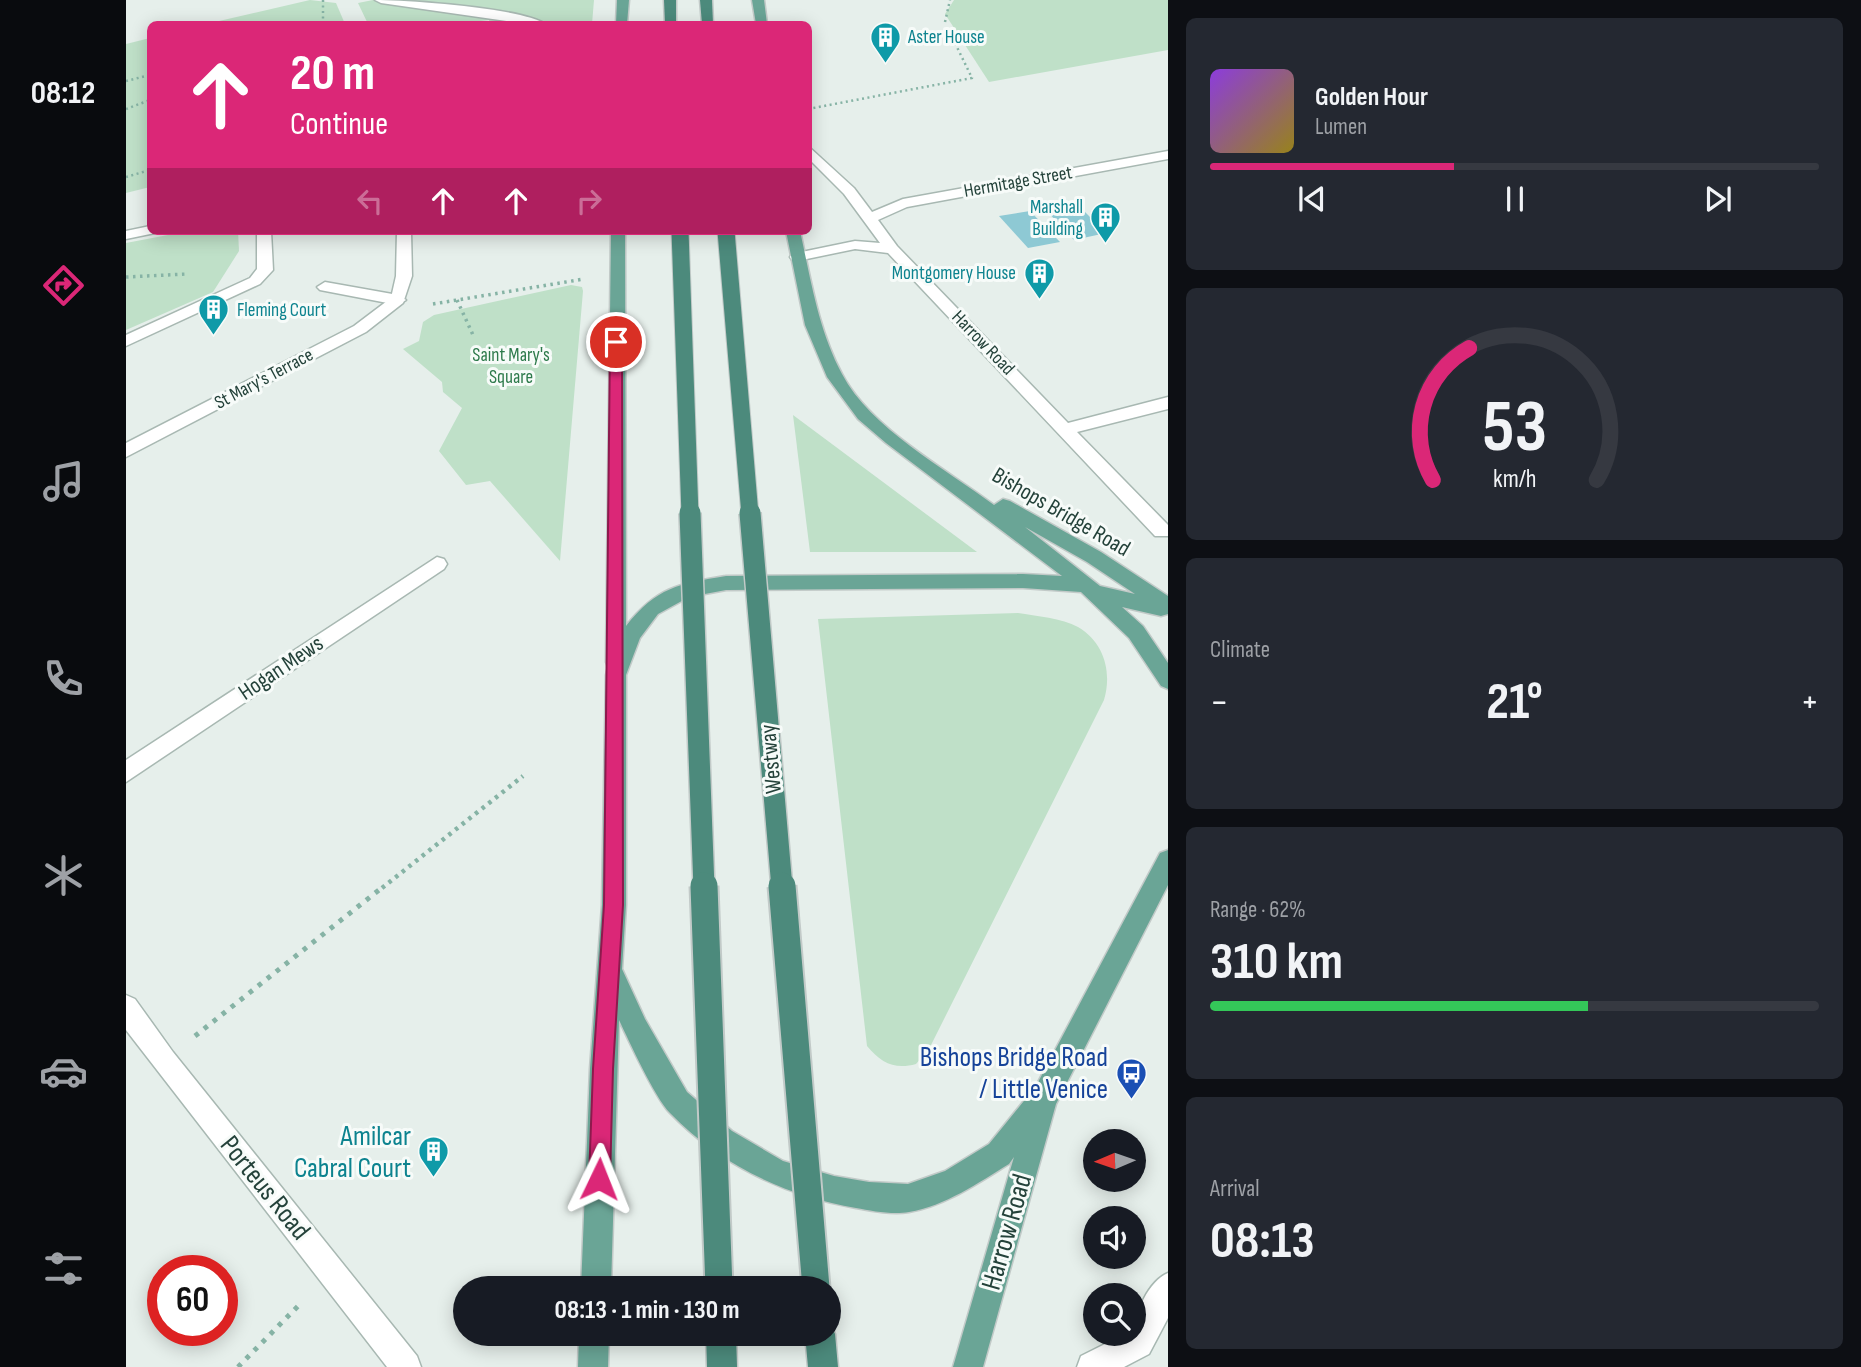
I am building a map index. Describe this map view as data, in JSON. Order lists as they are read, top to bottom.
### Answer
{
  "streets": {
    "highway": ["Westway"],
    "main road": ["Harrow Road", "Bishops Bridge Road"],
    "street": [
      "Hermitage Street",
      "St Mary's Terrace",
      "Hogan Mews",
      "Porteus Road"
    ]
  },
  "crossings": [
    ["Hermitage Street", "Harrow Road"]
  ],
  "parks": ["Saint Mary's Square"],
  "places": {
    "building": [
      "Aster House",
      "Marshall Building",
      "Montgomery House",
      "Fleming Court",
      "Amilcar Cabral Court"
    ],
    "bus stop": ["Bishops Bridge Road / Little Venice"]
  },
  "north": "left",
  "page": {
    "tabs": "08:12",
    "turn": ["20 m", "Continue"],
    "song": ["Golden Hour", "Lumen"],
    "tile": [
      "Climate",
      ["Range · 62%", "310 km"],
      ["Arrival", "08:13"]
    ],
    "heat": ["−", "21°", "+"],
    "limit": "60",
    "trip": "08:13 · 1 min · 130 m",
    "gauge": ["53", "km/h"]
  }
}
